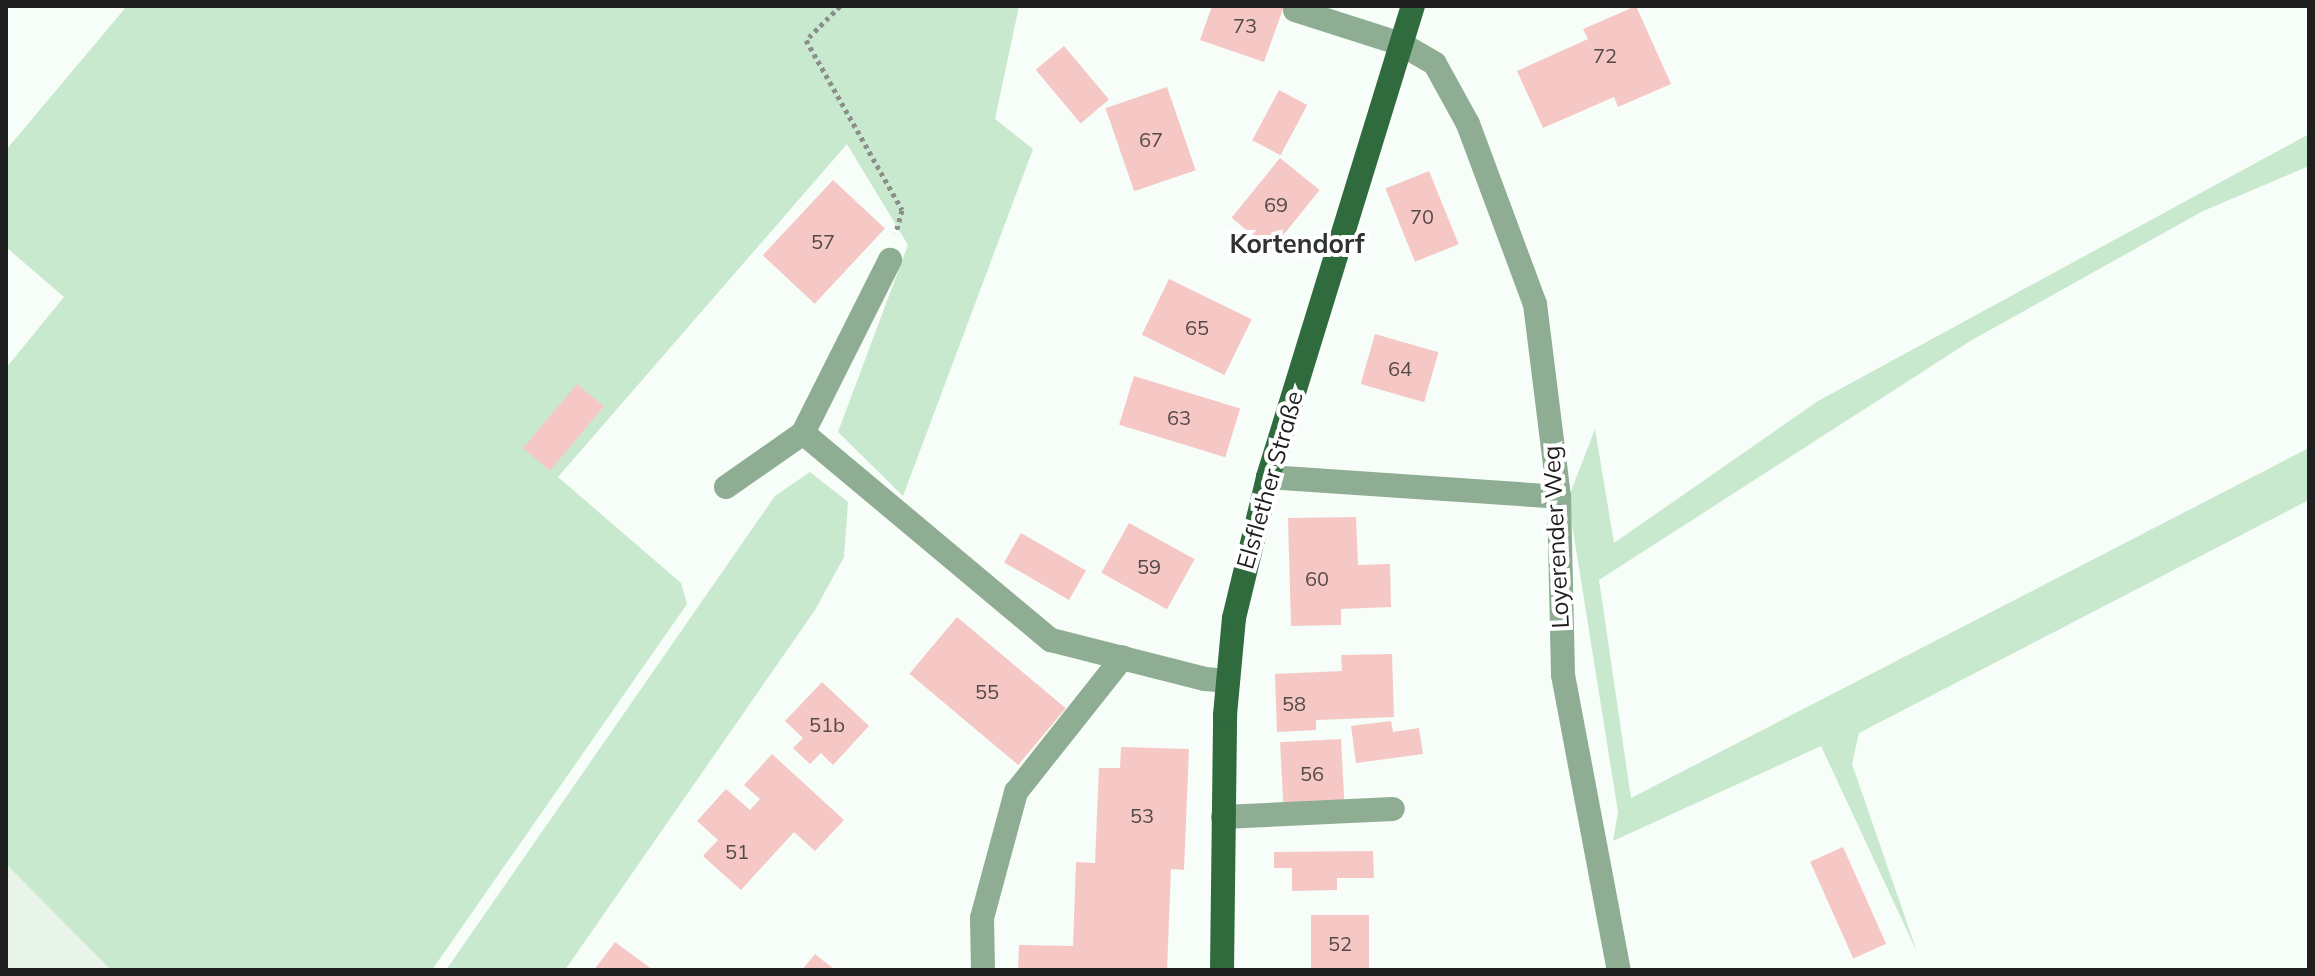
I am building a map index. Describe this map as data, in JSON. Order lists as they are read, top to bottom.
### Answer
{
  "streets": {
    "main road": ["Elsflether Straße"],
    "street": ["Loyerender Weg"]
  },
  "crossings": [
    ["Elsflether Straße", "Loyerender Weg"]
  ],
  "districts": ["Kortendorf"],
  "house_numbers": [
    "73",
    "72",
    "67",
    "69",
    "70",
    "57",
    "65",
    "64",
    "63",
    "59",
    "60",
    "55",
    "58",
    "51b",
    "56",
    "53",
    "51",
    "52"
  ]
}
